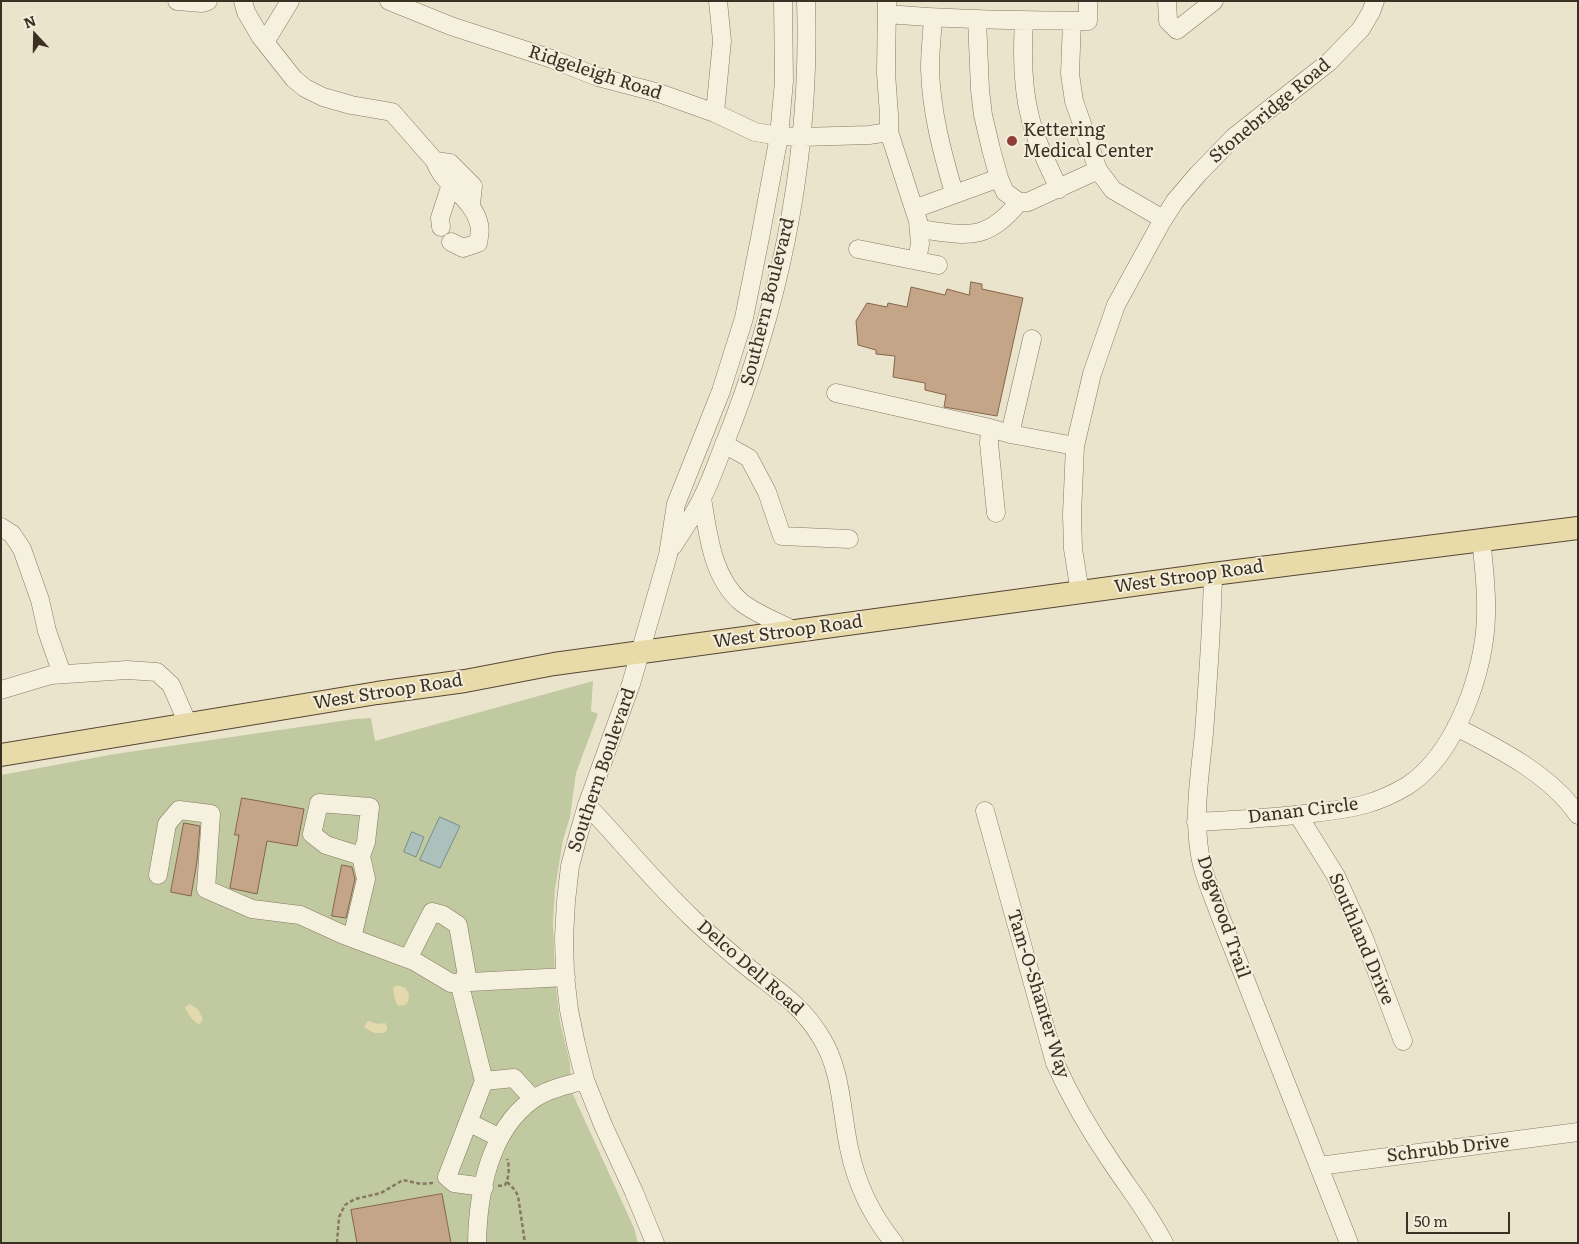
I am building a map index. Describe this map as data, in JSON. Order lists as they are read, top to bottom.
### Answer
{
  "streets": {
    "main road": ["West Stroop Road"],
    "street": [
      "Ridgeleigh Road",
      "Stonebridge Road",
      "Southern Boulevard",
      "Danan Circle",
      "Dogwood Trail",
      "Southland Drive",
      "Delco Dell Road",
      "Tam-O-Shanter Way",
      "Schrubb Drive"
    ]
  },
  "crossings": [
    ["Ridgeleigh Road", "Southern Boulevard"],
    ["Stonebridge Road", "West Stroop Road"],
    ["Southern Boulevard", "West Stroop Road"],
    ["Southern Boulevard", "Delco Dell Road"],
    ["West Stroop Road", "Danan Circle"],
    ["West Stroop Road", "Dogwood Trail"],
    ["Danan Circle", "Dogwood Trail"],
    ["Danan Circle", "Southland Drive"],
    ["Dogwood Trail", "Schrubb Drive"]
  ],
  "places": ["Kettering Medical Center"],
  "scale_bar": "50 m",
  "north": "top"
}
